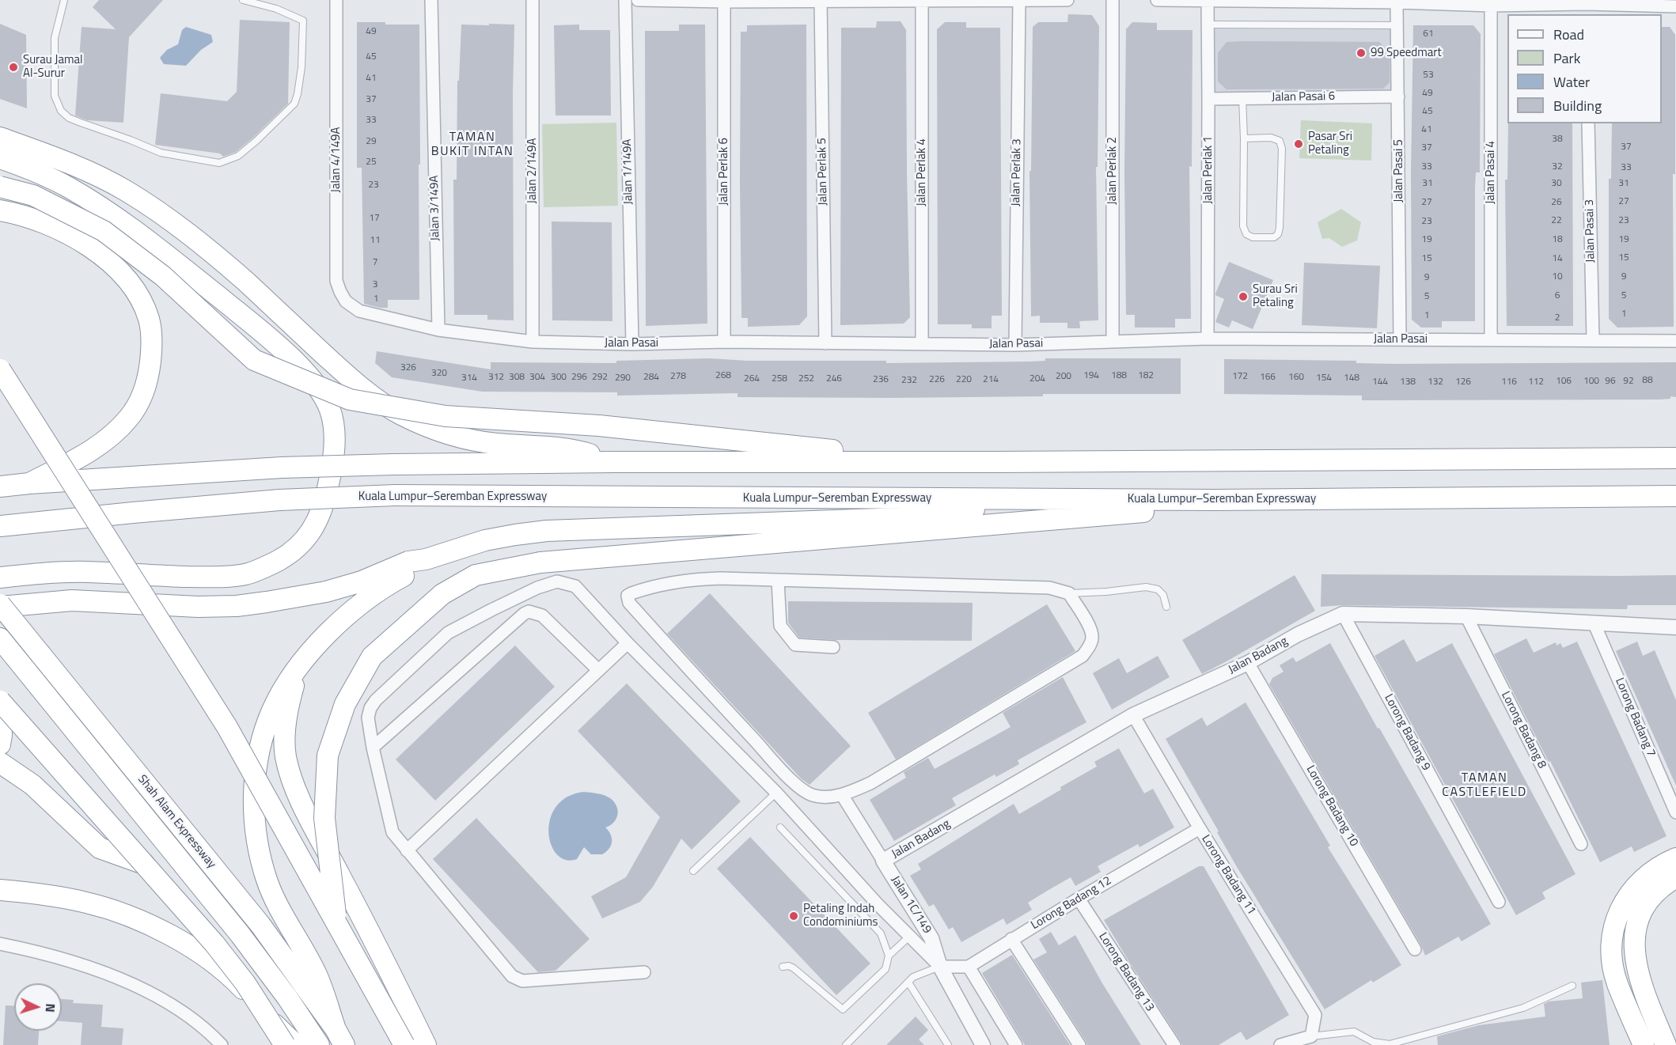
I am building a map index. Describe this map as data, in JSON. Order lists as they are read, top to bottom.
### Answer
{
  "streets": {
    "highway": ["Kuala Lumpur–Seremban Expressway", "Shah Alam Expressway"],
    "street": [
      "Jalan Pasai 6",
      "Jalan 4/149A",
      "Jalan Perlak 1",
      "Jalan 2/149A",
      "Jalan Perlak 2",
      "Jalan Pasai 5",
      "Jalan 1/149A",
      "Jalan Perlak 6",
      "Jalan Perlak 5",
      "Jalan Perlak 4",
      "Jalan Perlak 3",
      "Jalan Pasai 4",
      "Jalan 3/149A",
      "Jalan Pasai 3",
      "Jalan Pasai",
      "Jalan Badang",
      "Lorong Badang 7",
      "Lorong Badang 8",
      "Lorong Badang 9",
      "Lorong Badang 10",
      "Lorong Badang 11",
      "Lorong Badang 12",
      "Jalan 1C/149",
      "Lorong Badang 13"
    ]
  },
  "crossings": [
    ["Jalan Pasai 6", "Jalan Perlak 1"],
    ["Jalan Pasai 6", "Jalan Pasai 5"],
    ["Jalan 4/149A", "Jalan Pasai"],
    ["Jalan Perlak 1", "Jalan Pasai"],
    ["Jalan 2/149A", "Jalan Pasai"],
    ["Jalan Perlak 2", "Jalan Pasai"],
    ["Jalan Pasai 5", "Jalan Pasai"],
    ["Jalan 1/149A", "Jalan Pasai"],
    ["Jalan Perlak 6", "Jalan Pasai"],
    ["Jalan Perlak 5", "Jalan Pasai"],
    ["Jalan Perlak 4", "Jalan Pasai"],
    ["Jalan Perlak 3", "Jalan Pasai"],
    ["Jalan Pasai 4", "Jalan Pasai"],
    ["Jalan 3/149A", "Jalan Pasai"],
    ["Jalan Pasai 3", "Jalan Pasai"],
    ["Jalan Badang", "Lorong Badang 7"],
    ["Jalan Badang", "Lorong Badang 8"],
    ["Jalan Badang", "Lorong Badang 9"],
    ["Jalan Badang", "Lorong Badang 10"],
    ["Jalan Badang", "Lorong Badang 11"],
    ["Jalan Badang", "Jalan 1C/149"],
    ["Lorong Badang 11", "Lorong Badang 12"],
    ["Lorong Badang 12", "Lorong Badang 13"]
  ],
  "districts": ["TAMAN BUKIT INTAN", "TAMAN CASTLEFIELD"],
  "places": [
    "99 Speedmart",
    "Surau Jamal Al-Surur",
    "Pasar Sri Petaling",
    "Surau Sri Petaling",
    "Petaling Indah Condominiums"
  ],
  "house_numbers": [
    "49",
    "61",
    "45",
    "53",
    "41",
    "49",
    "37",
    "45",
    "33",
    "41",
    "38",
    "29",
    "37",
    "37",
    "25",
    "33",
    "32",
    "33",
    "31",
    "30",
    "31",
    "23",
    "27",
    "27",
    "26",
    "17",
    "22",
    "23",
    "23",
    "19",
    "18",
    "19",
    "11",
    "15",
    "15",
    "14",
    "7",
    "10",
    "9",
    "9",
    "3",
    "6",
    "5",
    "5",
    "1",
    "1",
    "1",
    "2",
    "326",
    "320",
    "268",
    "194",
    "188",
    "182",
    "278",
    "200",
    "172",
    "312",
    "308",
    "304",
    "300",
    "296",
    "292",
    "284",
    "166",
    "160",
    "314",
    "290",
    "154",
    "148",
    "264",
    "258",
    "252",
    "246",
    "204",
    "236",
    "226",
    "220",
    "214",
    "232",
    "88",
    "106",
    "100",
    "96",
    "92",
    "144",
    "138",
    "132",
    "126",
    "116",
    "112"
  ],
  "legend": [
    "Road",
    "Park",
    "Water",
    "Building"
  ],
  "north": "right"
}
